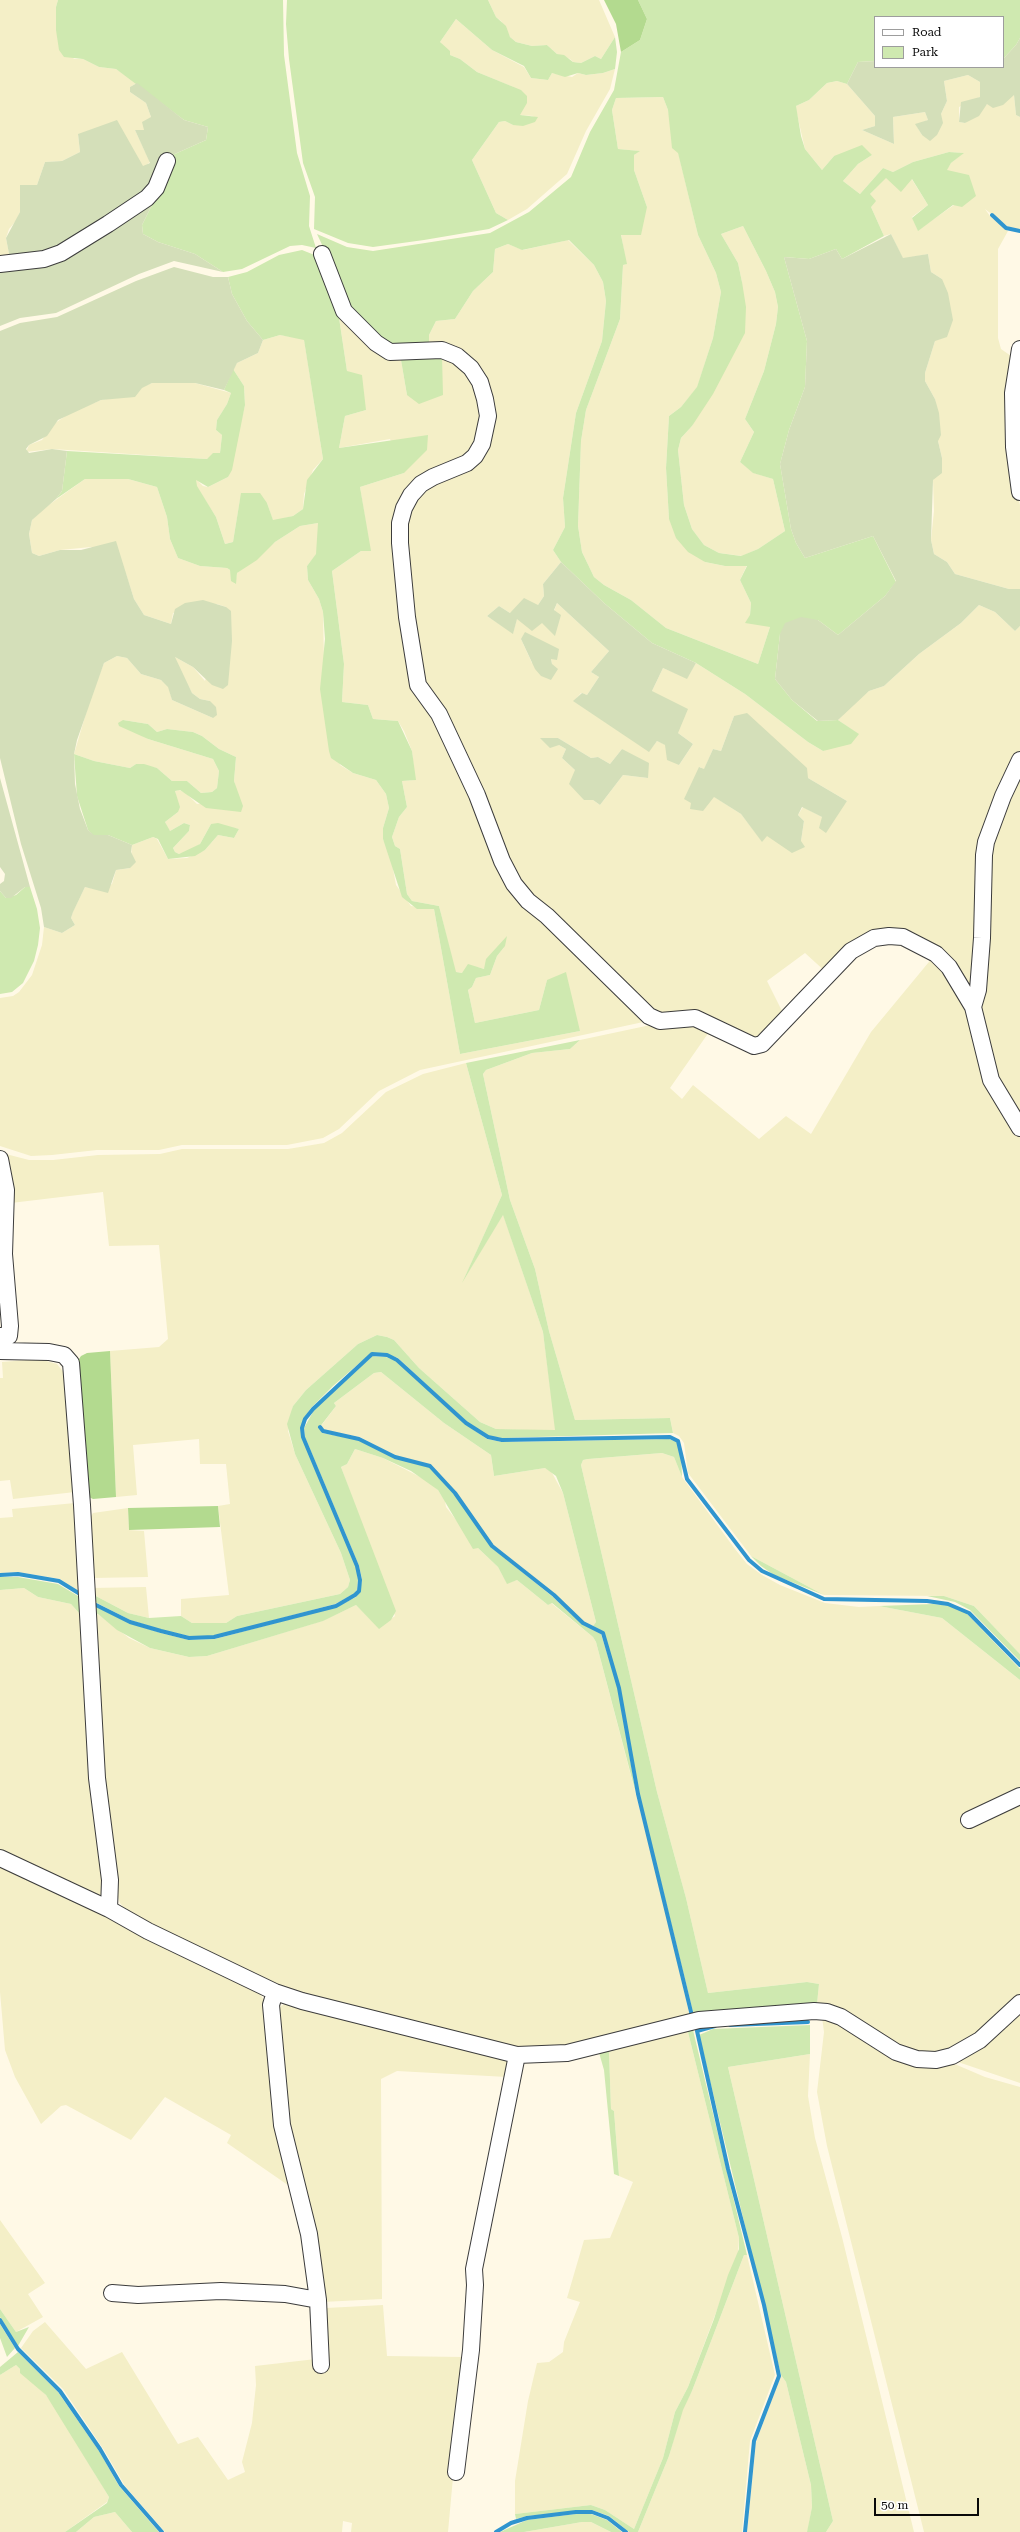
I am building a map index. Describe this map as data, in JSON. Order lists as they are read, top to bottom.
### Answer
{
  "legend": ["Road", "Park"],
  "scale_bar": "50 m"
}
